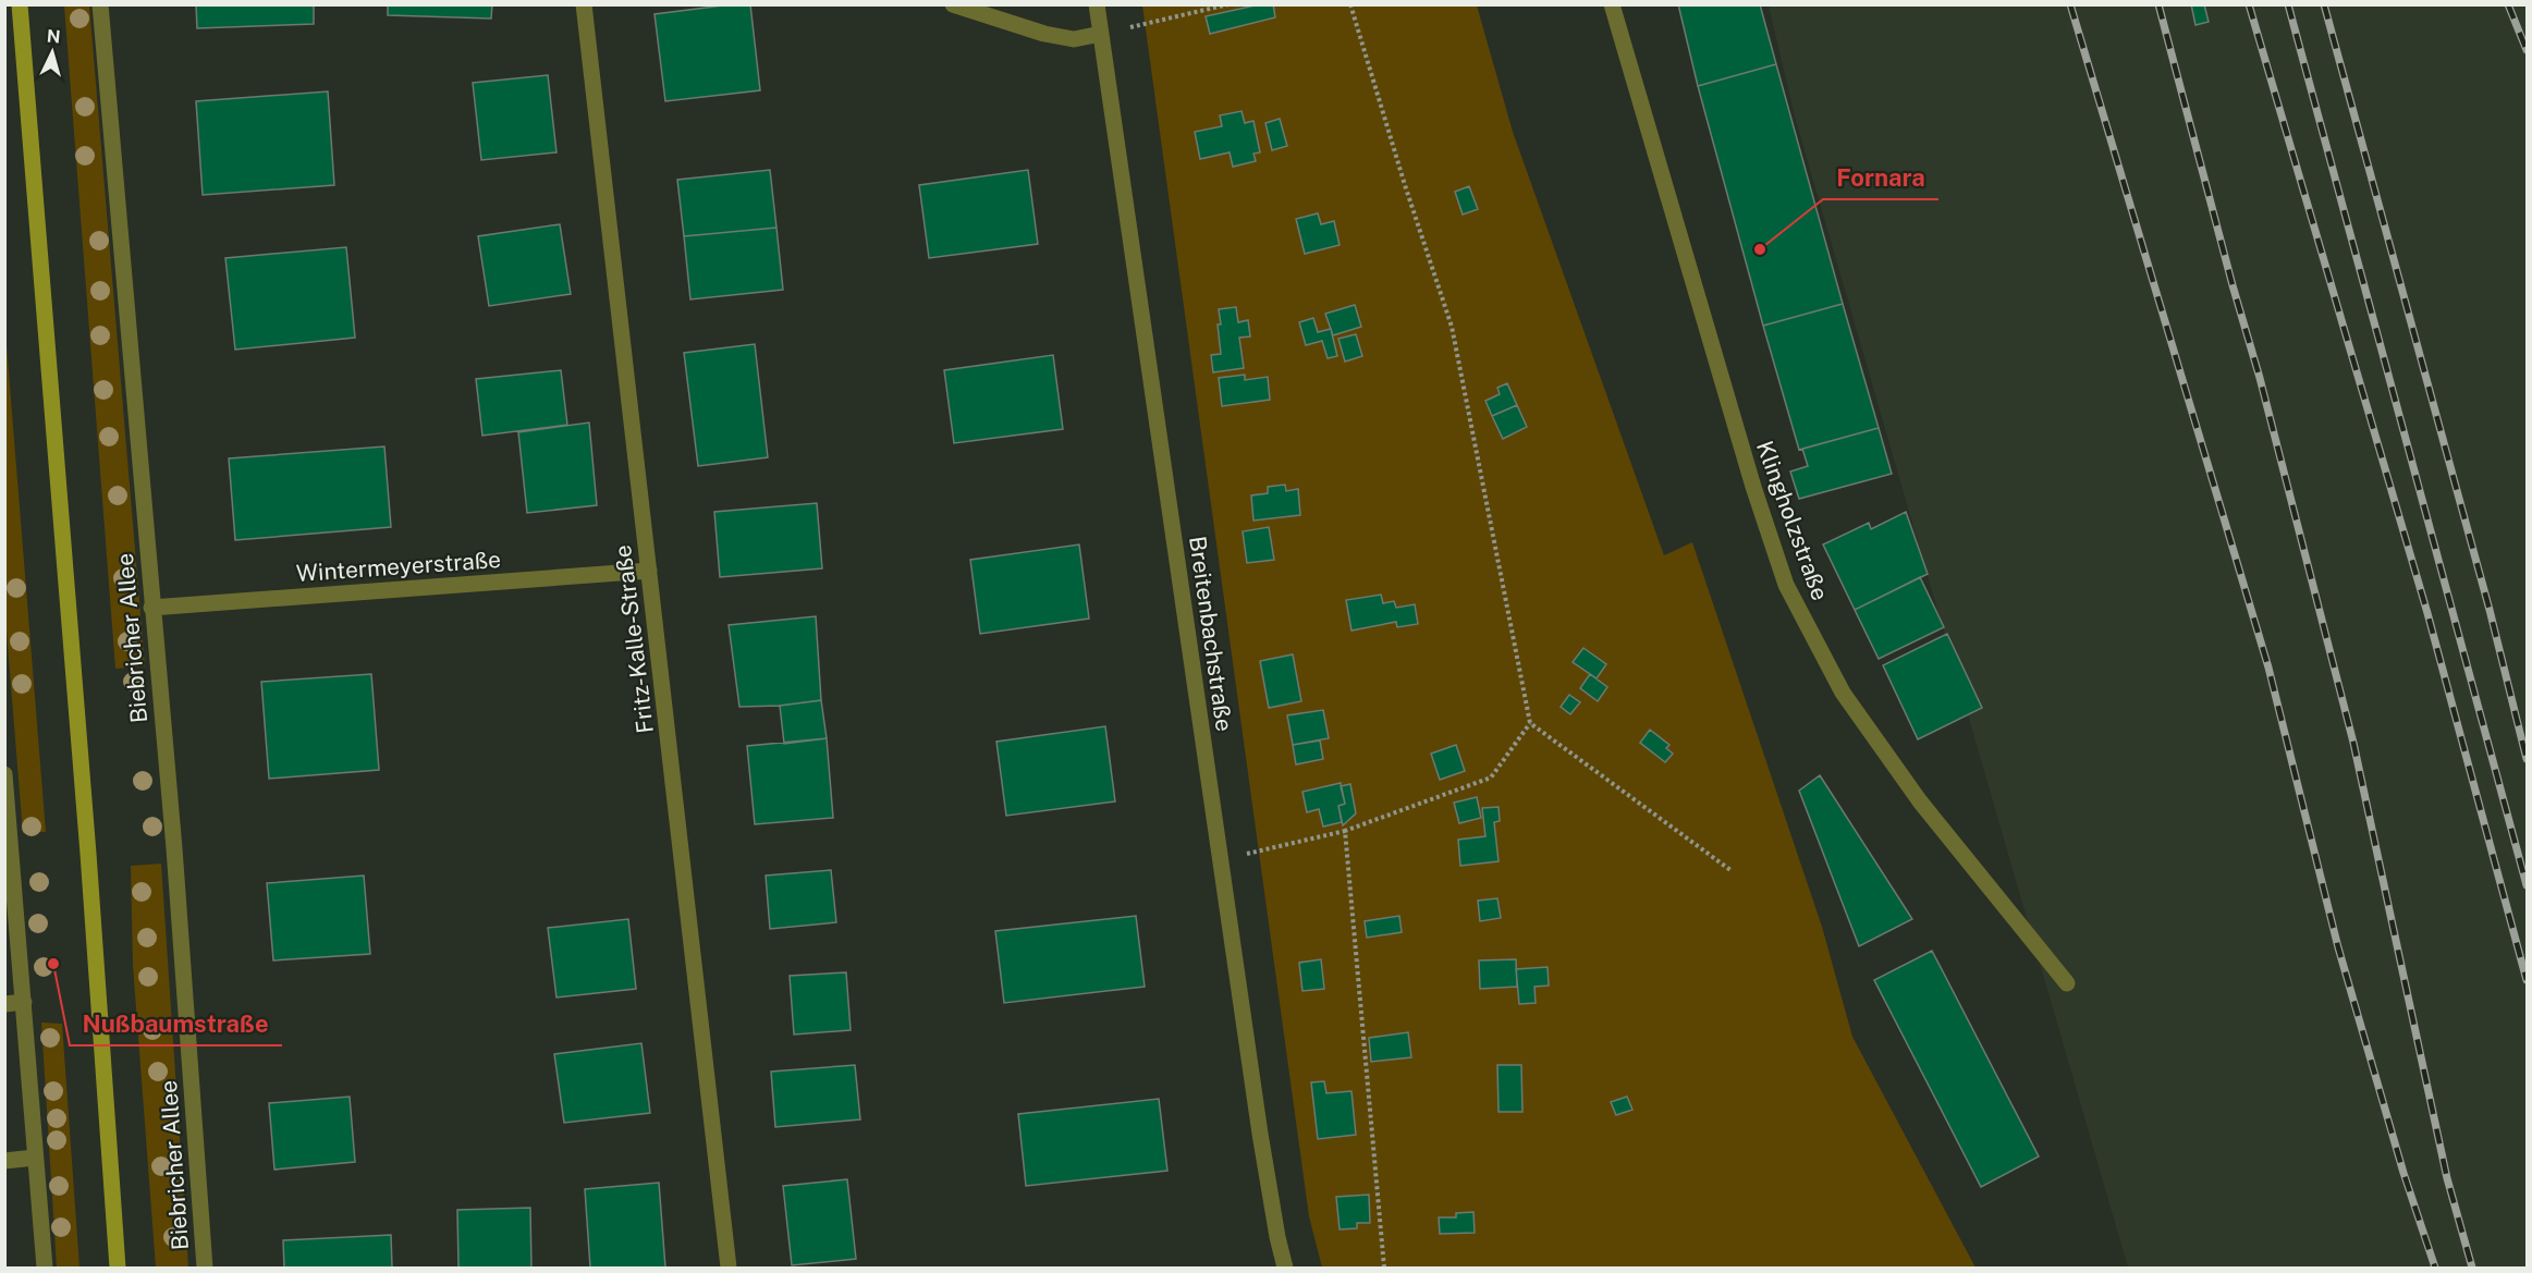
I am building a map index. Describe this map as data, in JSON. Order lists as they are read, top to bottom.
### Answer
{
  "streets": {
    "street": [
      "Klingholzstraße",
      "Wintermeyerstraße",
      "Breitenbachstraße",
      "Biebricher Allee",
      "Fritz-Kalle-Straße"
    ]
  },
  "crossings": [
    ["Wintermeyerstraße", "Biebricher Allee"],
    ["Wintermeyerstraße", "Fritz-Kalle-Straße"]
  ],
  "places": ["Fornara", "Nußbaumstraße"],
  "north": "top"
}
